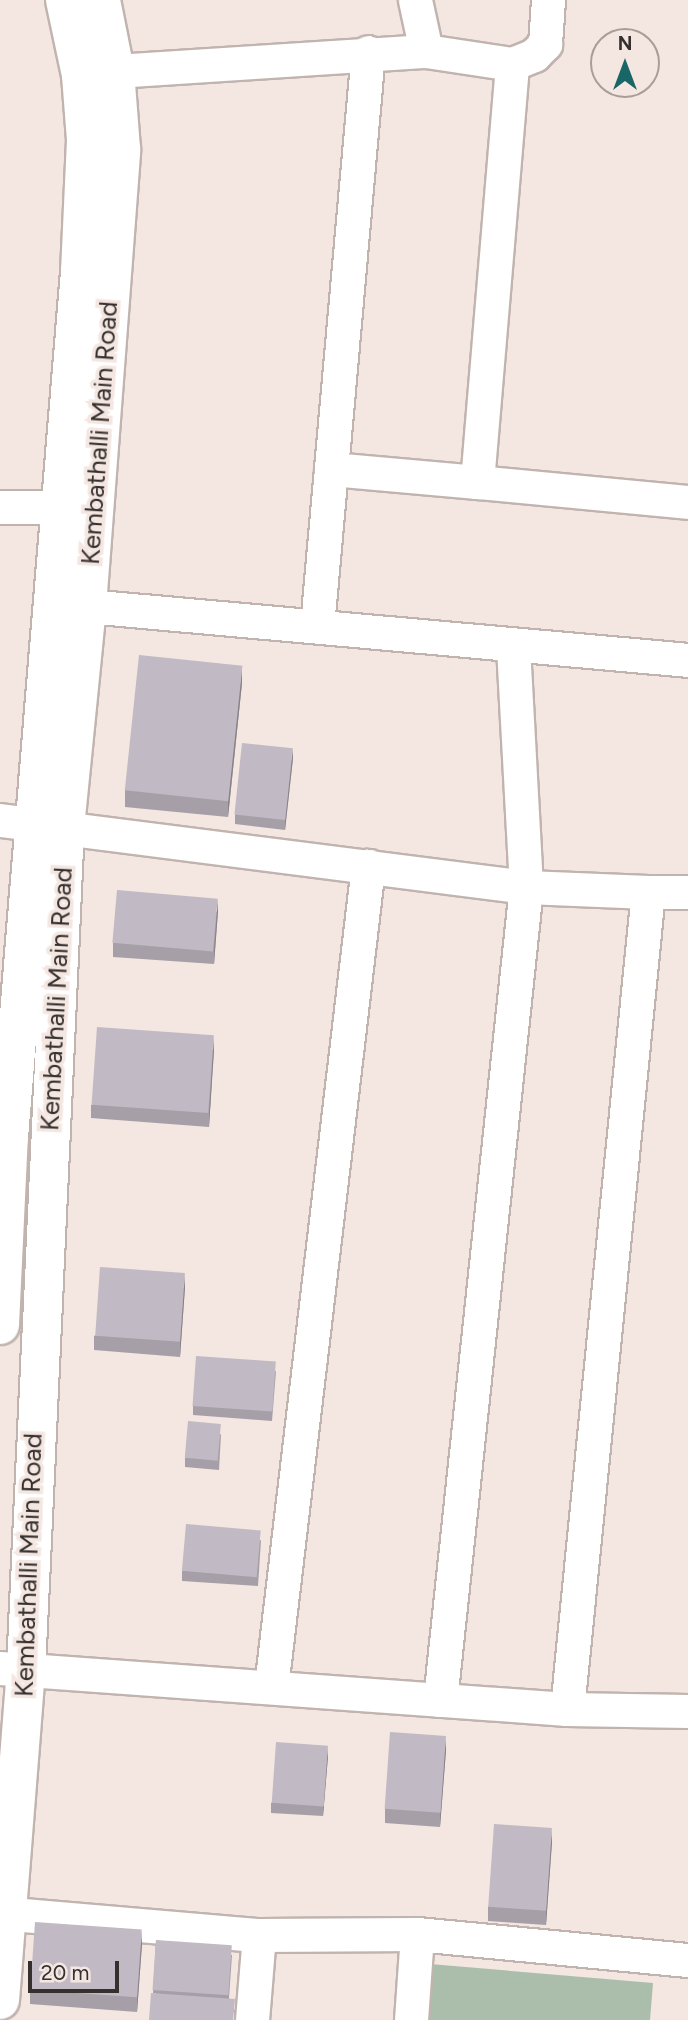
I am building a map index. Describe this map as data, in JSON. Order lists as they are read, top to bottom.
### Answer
{
  "streets": {
    "street": ["Kembathalli Main Road"]
  },
  "scale_bar": "20 m",
  "north": "top"
}
